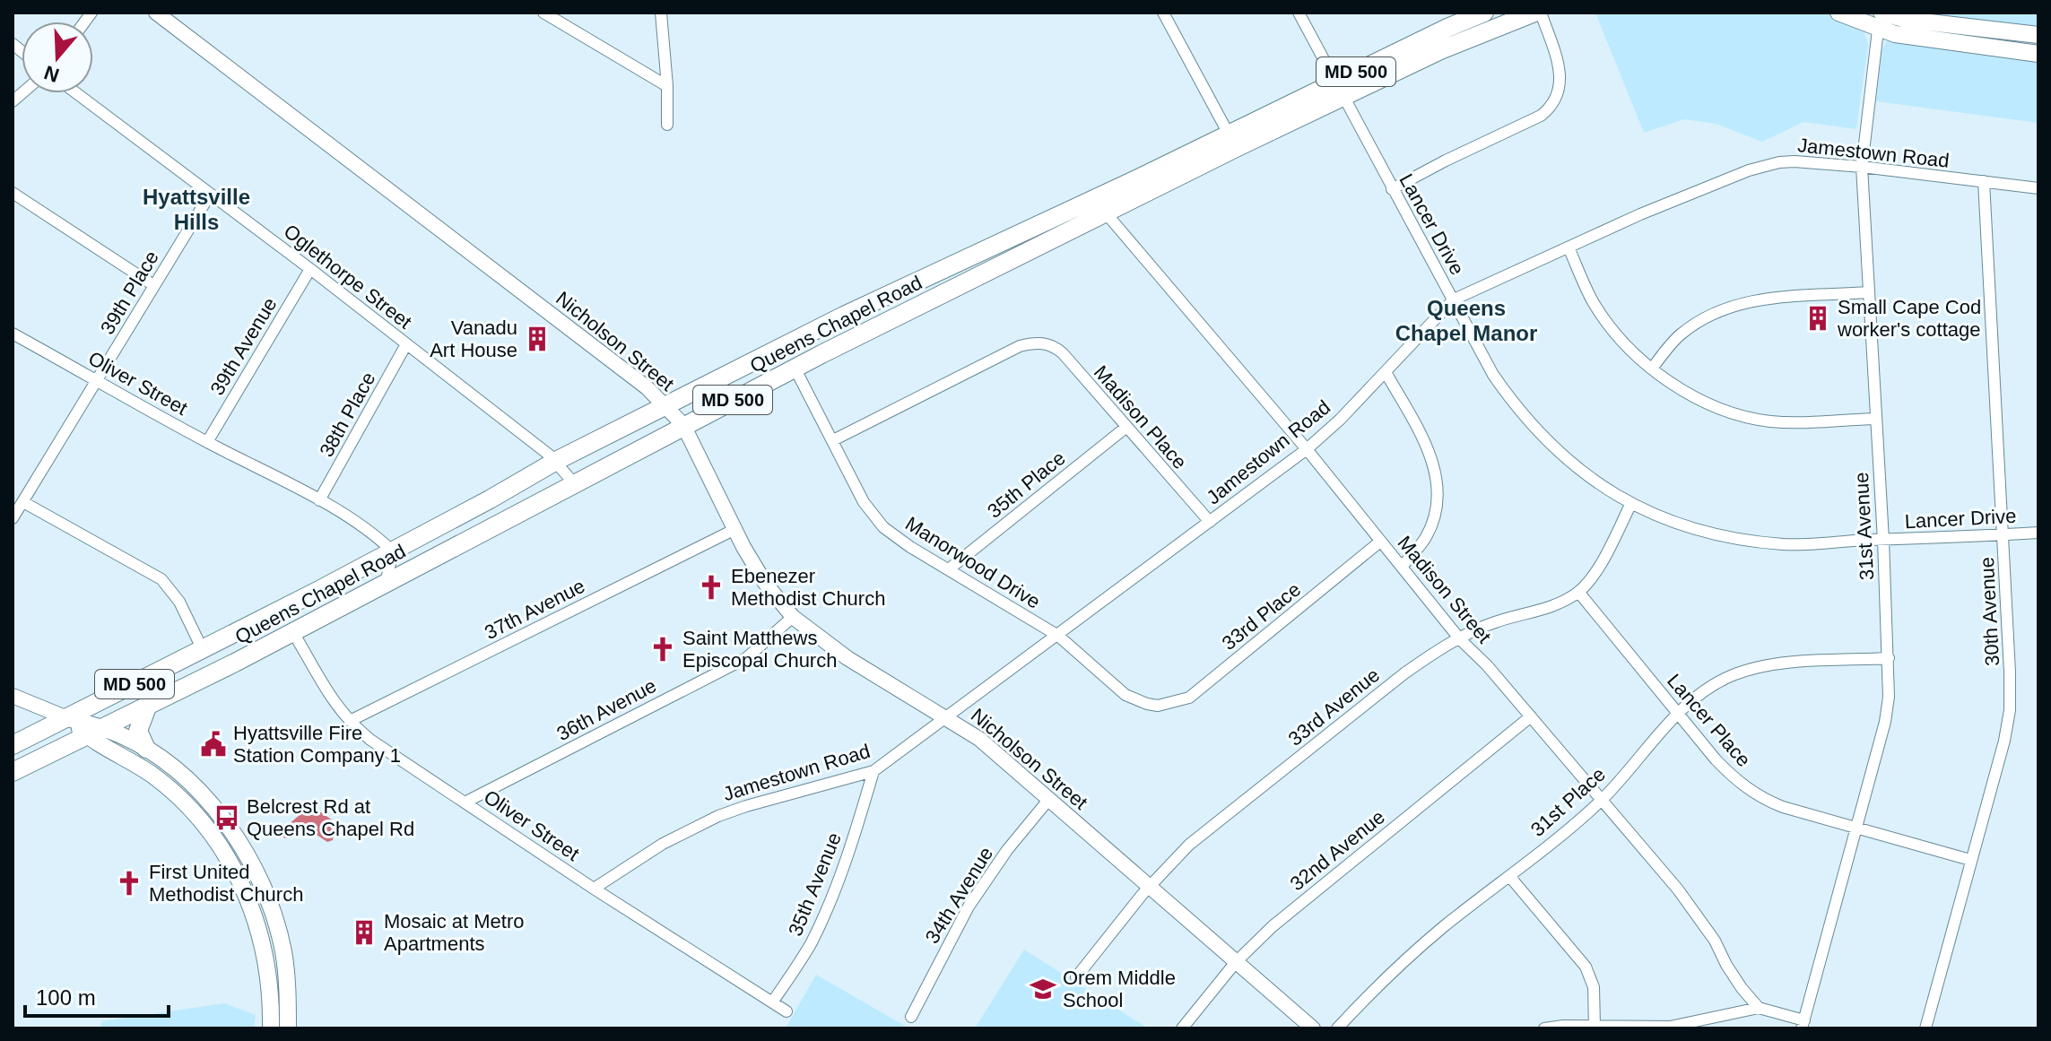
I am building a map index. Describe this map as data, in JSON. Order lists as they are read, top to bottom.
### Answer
{
  "streets": {
    "main road": ["MD 500", "Queens Chapel Road"],
    "street": [
      "Jamestown Road",
      "Lancer Drive",
      "Oglethorpe Street",
      "39th Place",
      "Nicholson Street",
      "39th Avenue",
      "Oliver Street",
      "38th Place",
      "Madison Place",
      "35th Place",
      "31st Avenue",
      "Manorwood Drive",
      "Madison Street",
      "37th Avenue",
      "30th Avenue",
      "33rd Place",
      "33rd Avenue",
      "36th Avenue",
      "Lancer Place",
      "31st Place",
      "32nd Avenue",
      "35th Avenue",
      "34th Avenue"
    ]
  },
  "crossings": [
    ["Jamestown Road", "Lancer Drive"],
    ["Jamestown Road", "Nicholson Street"],
    ["Jamestown Road", "Oliver Street"],
    ["Jamestown Road", "Madison Place"],
    ["Jamestown Road", "31st Avenue"],
    ["Jamestown Road", "Manorwood Drive"],
    ["Jamestown Road", "Madison Street"],
    ["Jamestown Road", "30th Avenue"],
    ["Jamestown Road", "35th Avenue"],
    ["Lancer Drive", "Queens Chapel Road"],
    ["Lancer Drive", "31st Avenue"],
    ["Lancer Drive", "30th Avenue"],
    ["Lancer Drive", "33rd Avenue"],
    ["Oglethorpe Street", "39th Place"],
    ["Oglethorpe Street", "Queens Chapel Road"],
    ["Oglethorpe Street", "39th Avenue"],
    ["Oglethorpe Street", "38th Place"],
    ["39th Place", "Oliver Street"],
    ["Queens Chapel Road", "Nicholson Street"],
    ["Queens Chapel Road", "Oliver Street"],
    ["Queens Chapel Road", "Manorwood Drive"],
    ["Queens Chapel Road", "Madison Street"],
    ["Nicholson Street", "37th Avenue"],
    ["Nicholson Street", "33rd Avenue"],
    ["Nicholson Street", "36th Avenue"],
    ["Nicholson Street", "32nd Avenue"],
    ["Nicholson Street", "34th Avenue"],
    ["39th Avenue", "Oliver Street"],
    ["Oliver Street", "38th Place"],
    ["Oliver Street", "37th Avenue"],
    ["Oliver Street", "36th Avenue"],
    ["Oliver Street", "35th Avenue"],
    ["Madison Place", "35th Place"],
    ["Madison Place", "Manorwood Drive"],
    ["35th Place", "Manorwood Drive"],
    ["31st Avenue", "Lancer Place"],
    ["31st Avenue", "31st Place"],
    ["Manorwood Drive", "33rd Place"],
    ["Madison Street", "33rd Place"],
    ["Madison Street", "33rd Avenue"],
    ["Madison Street", "31st Place"],
    ["Madison Street", "32nd Avenue"],
    ["30th Avenue", "Lancer Place"],
    ["33rd Avenue", "Lancer Place"],
    ["Lancer Place", "31st Place"]
  ],
  "districts": ["Hyattsville Hills", "Queens Chapel Manor"],
  "places": {
    "building": ["Small Cape Cod worker's cottage", "Vanadu Art House", "Mosaic at Metro Apartments"],
    "church": ["Ebenezer Methodist Church", "Saint Matthews Episcopal Church", "First United Methodist Church"],
    "public building": ["Hyattsville Fire Station Company 1"],
    "bus stop": ["Belcrest Rd at Queens Chapel Rd"],
    "school or university": ["Orem Middle School"]
  },
  "scale_bar": "100 m",
  "north": "bottom"
}
